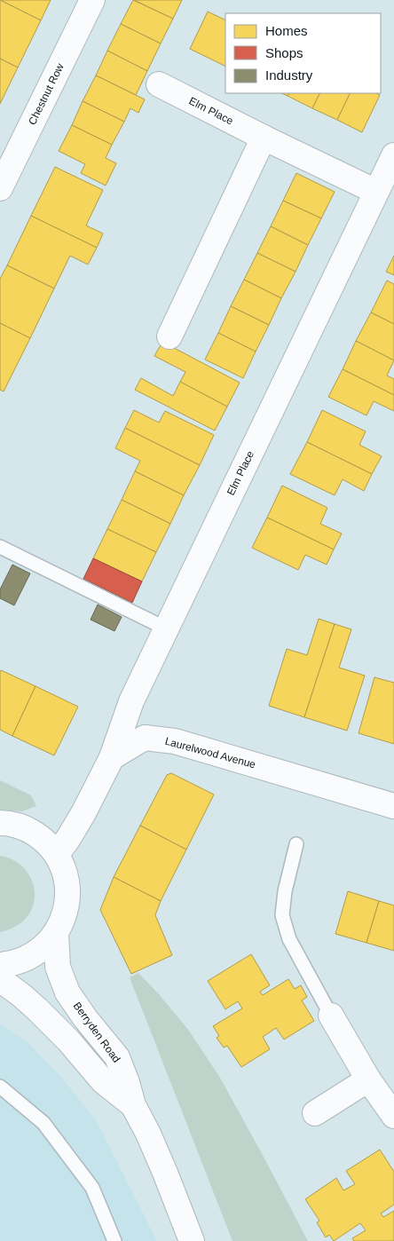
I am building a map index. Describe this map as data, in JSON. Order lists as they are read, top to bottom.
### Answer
{
  "streets": {
    "street": [
      "Chestnut Row",
      "Elm Place",
      "Laurelwood Avenue",
      "Berryden Road"
    ]
  },
  "crossings": [
    ["Elm Place", "Laurelwood Avenue"]
  ],
  "legend": ["Homes", "Shops", "Industry"]
}
